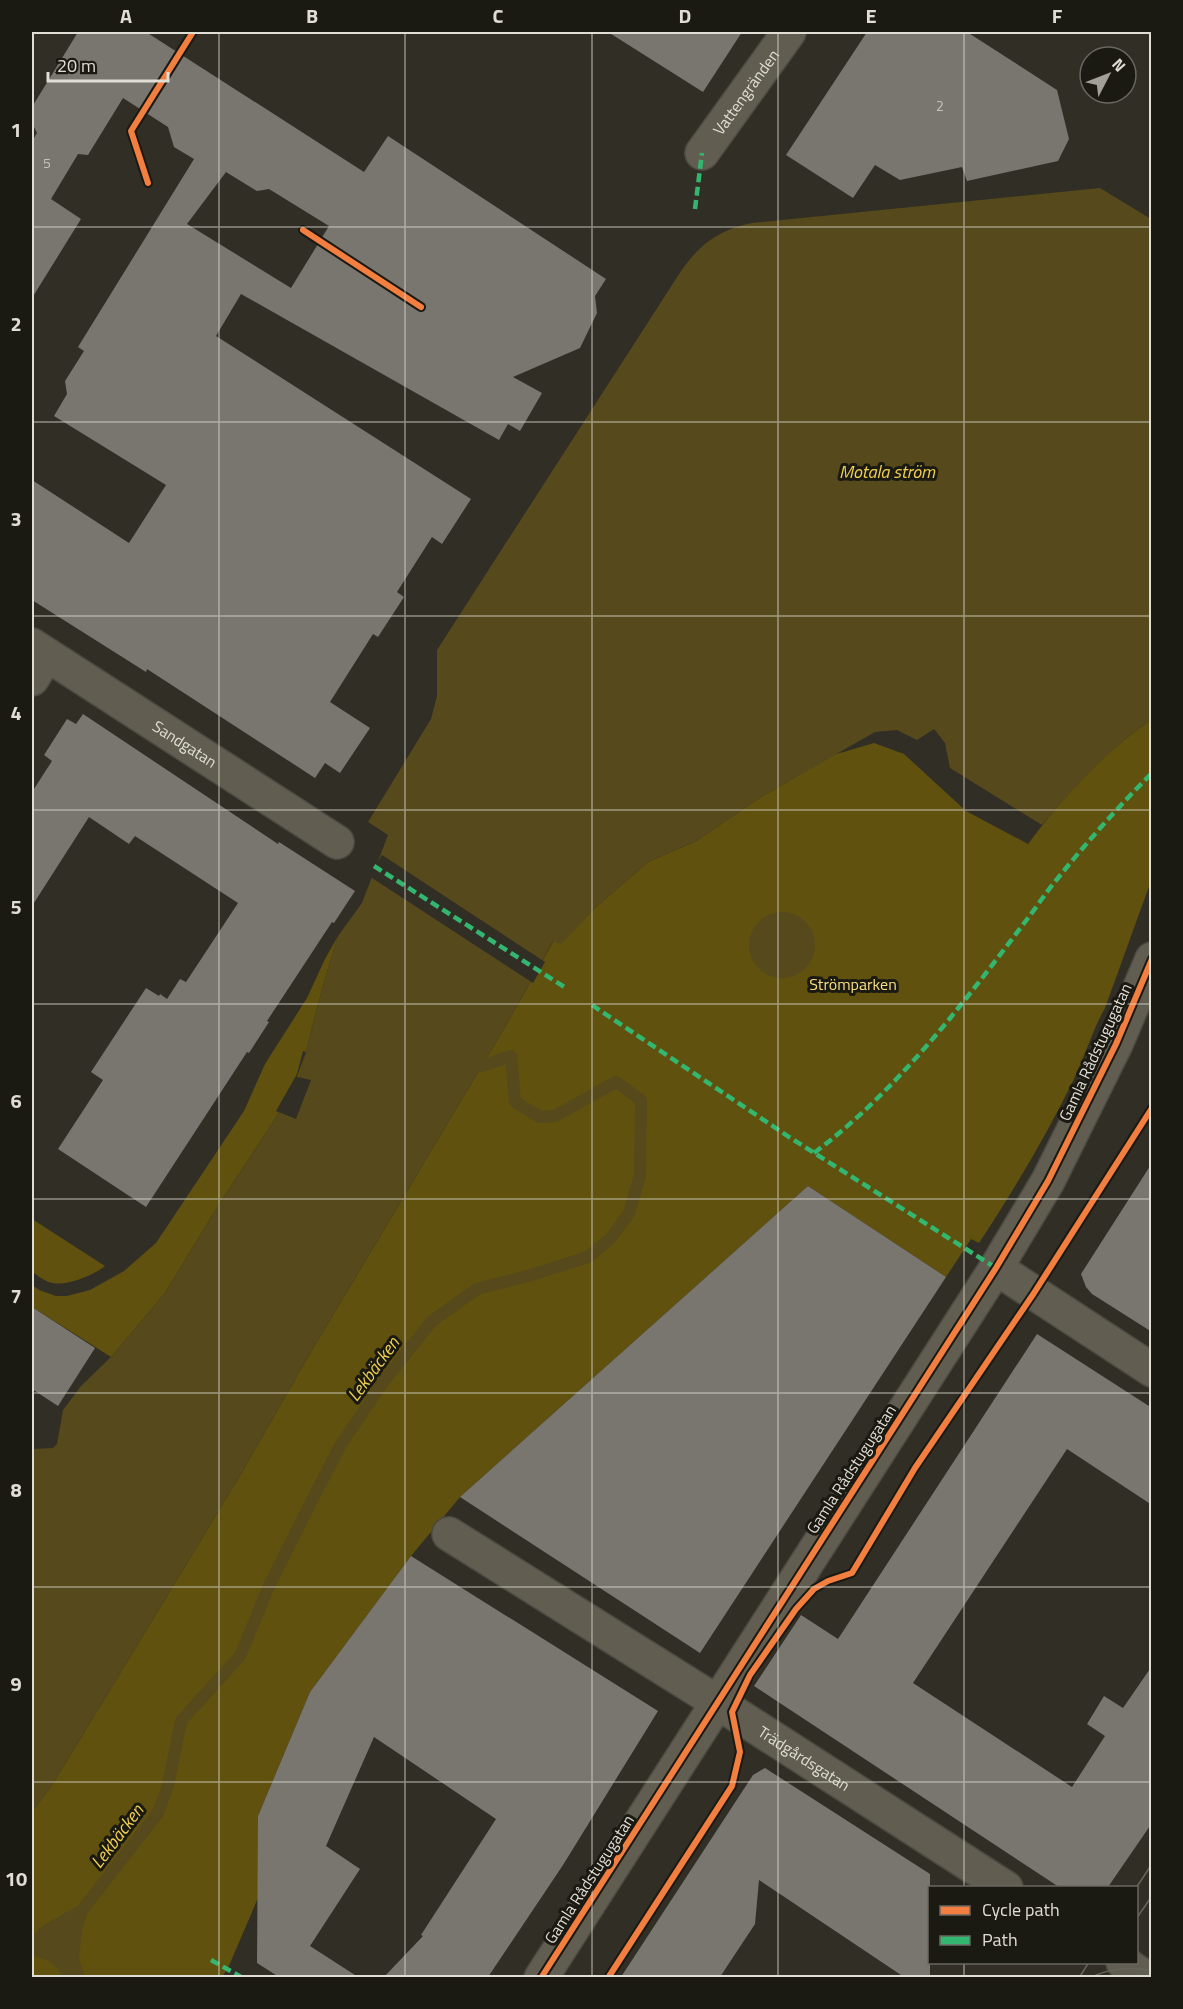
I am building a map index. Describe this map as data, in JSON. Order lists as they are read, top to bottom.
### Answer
{
  "streets": {
    "street": [
      "Vattengränden",
      "Sandgatan",
      "Gamla Rådstugugatan",
      "Trädgårdsgatan"
    ]
  },
  "crossings": [
    ["Gamla Rådstugugatan", "Trädgårdsgatan"]
  ],
  "water": ["Motala ström", "Lekbäcken"],
  "parks": ["Strömparken"],
  "house_numbers": ["2", "5"],
  "legend": ["Cycle path", "Path"],
  "scale_bar": "20 m",
  "north": "top right",
  "grid": {
    "columns": [
      "A",
      "B",
      "C",
      "D",
      "E",
      "F"
    ],
    "rows": [
      "1",
      "2",
      "3",
      "4",
      "5",
      "6",
      "7",
      "8",
      "9",
      "10"
    ]
  }
}
